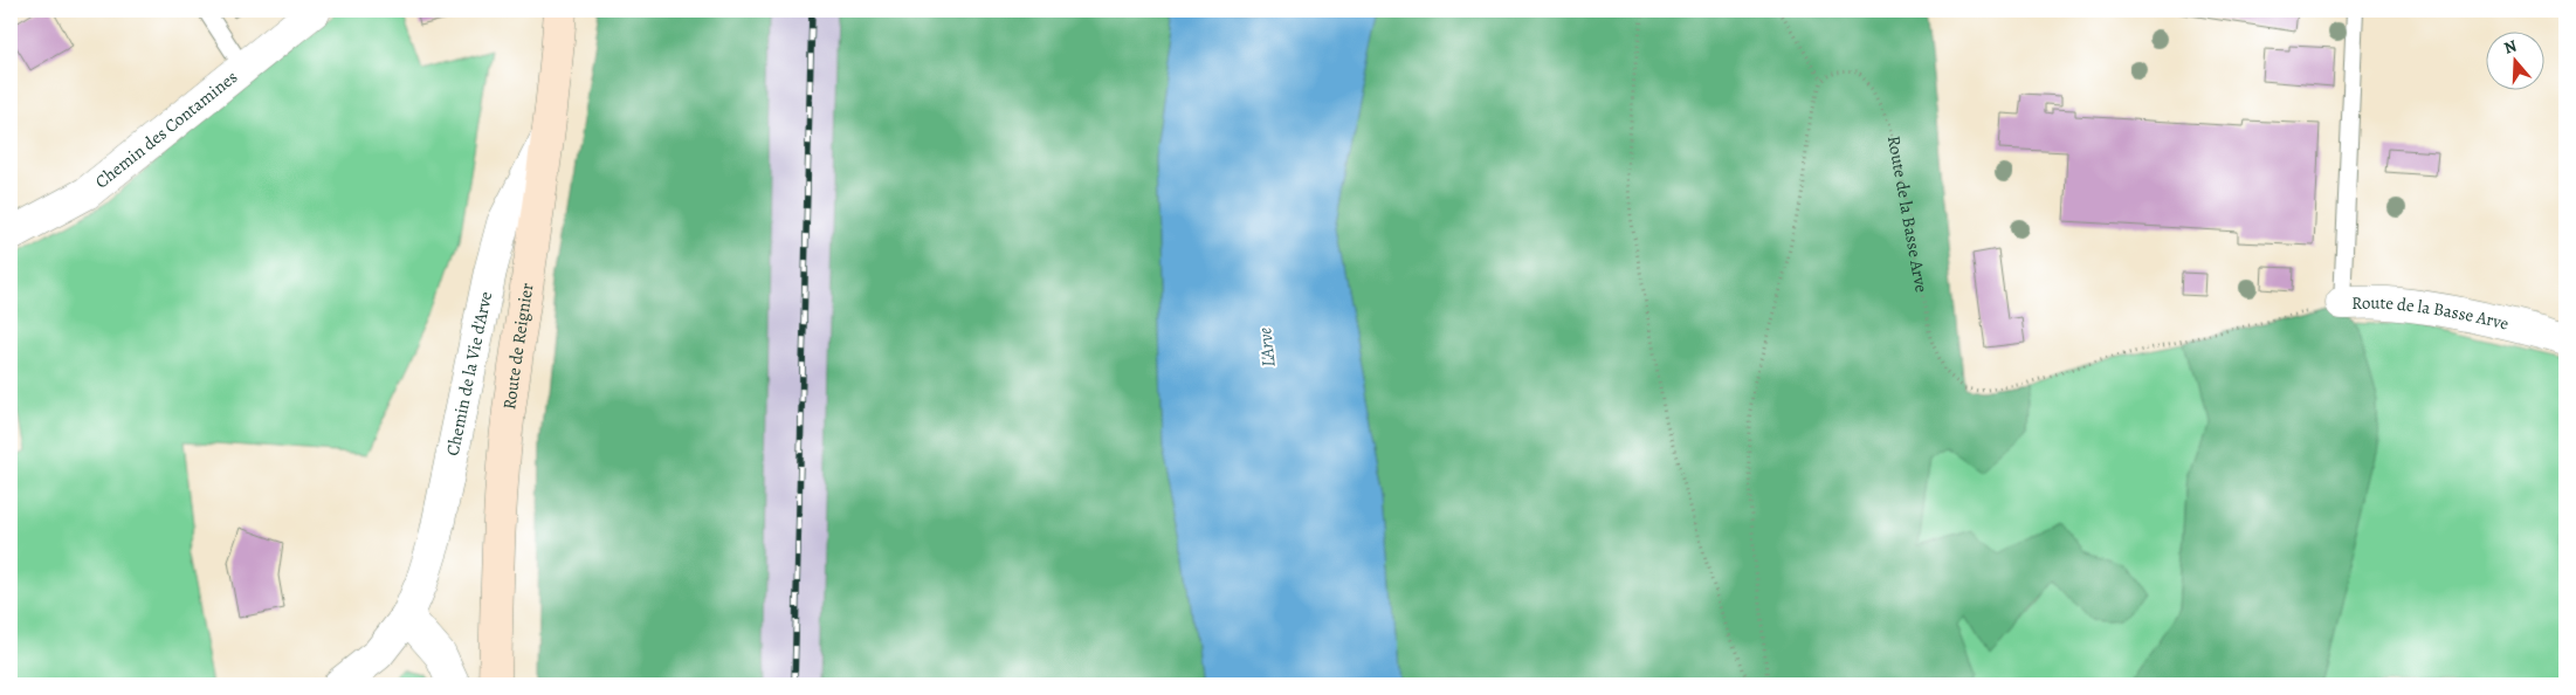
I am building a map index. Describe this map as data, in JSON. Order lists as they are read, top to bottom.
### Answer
{
  "streets": {
    "main road": ["Route de Reignier"],
    "street": ["Chemin des Contamines", "Route de la Basse Arve", "Chemin de la Vie d'Arve"]
  },
  "crossings": [
    ["Route de Reignier", "Chemin de la Vie d'Arve"]
  ],
  "water": ["L'Arve"],
  "north": "top"
}
